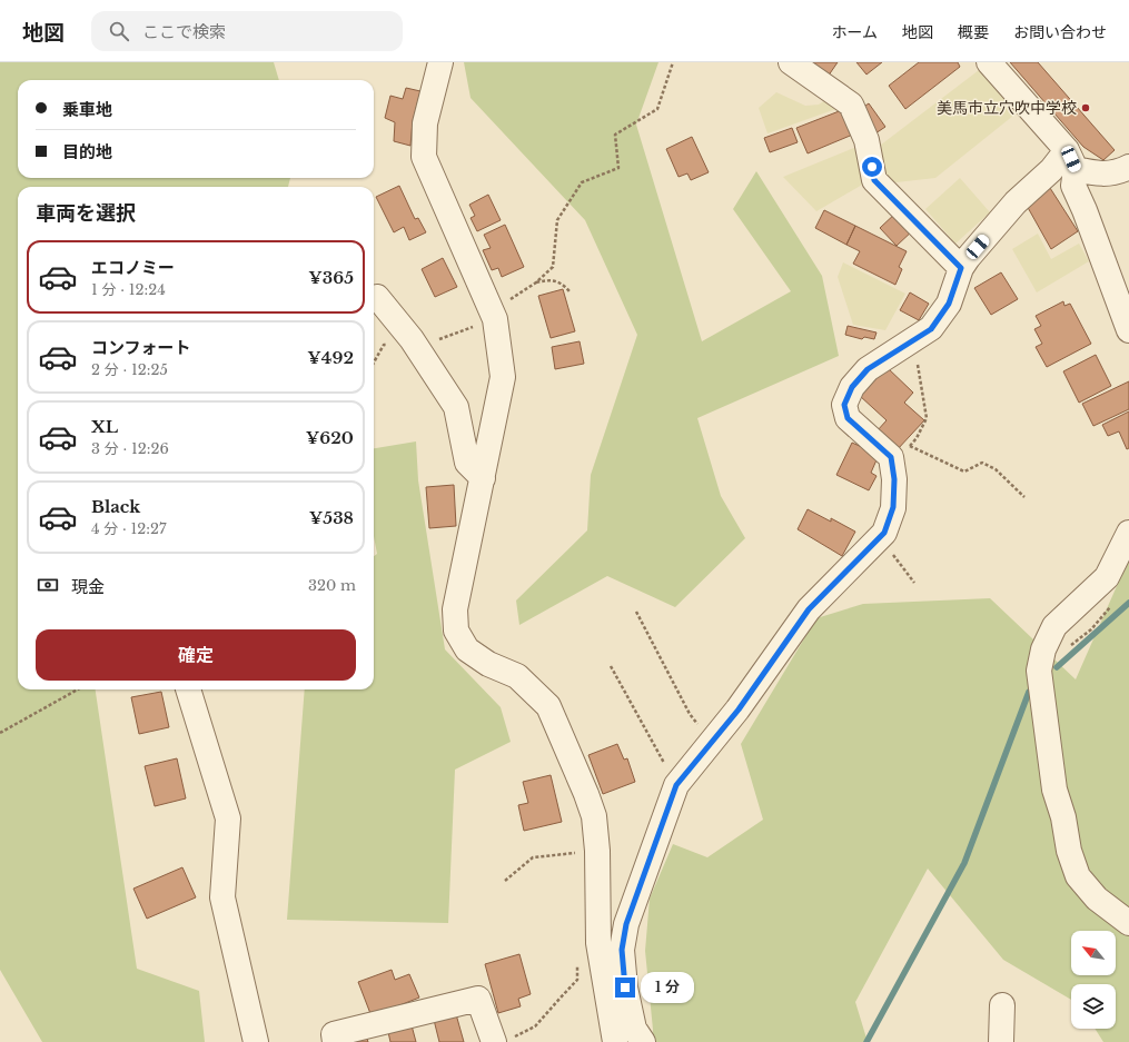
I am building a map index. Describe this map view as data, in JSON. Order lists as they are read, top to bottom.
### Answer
{
  "places": ["美馬市立穴吹中学校"],
  "north": "top left",
  "page": {
    "header": "地図",
    "search": "ここで検索",
    "nav": [
      "ホーム",
      "地図",
      "概要",
      "お問い合わせ"
    ],
    "banner": ["乗車地", "目的地"],
    "heading": "車両を選択",
    "list": [
      {
        "name": "エコノミー",
        "note": "1 分 · 12:24",
        "value": "¥365"
      },
      {
        "name": "コンフォート",
        "note": "2 分 · 12:25",
        "value": "¥492"
      },
      {
        "name": "XL",
        "note": "3 分 · 12:26",
        "value": "¥620"
      },
      {
        "name": "Black",
        "note": "4 分 · 12:27",
        "value": "¥538"
      }
    ],
    "pay": ["現金", "320 m"],
    "buttons": "確定",
    "bubble": "1 分"
  }
}
